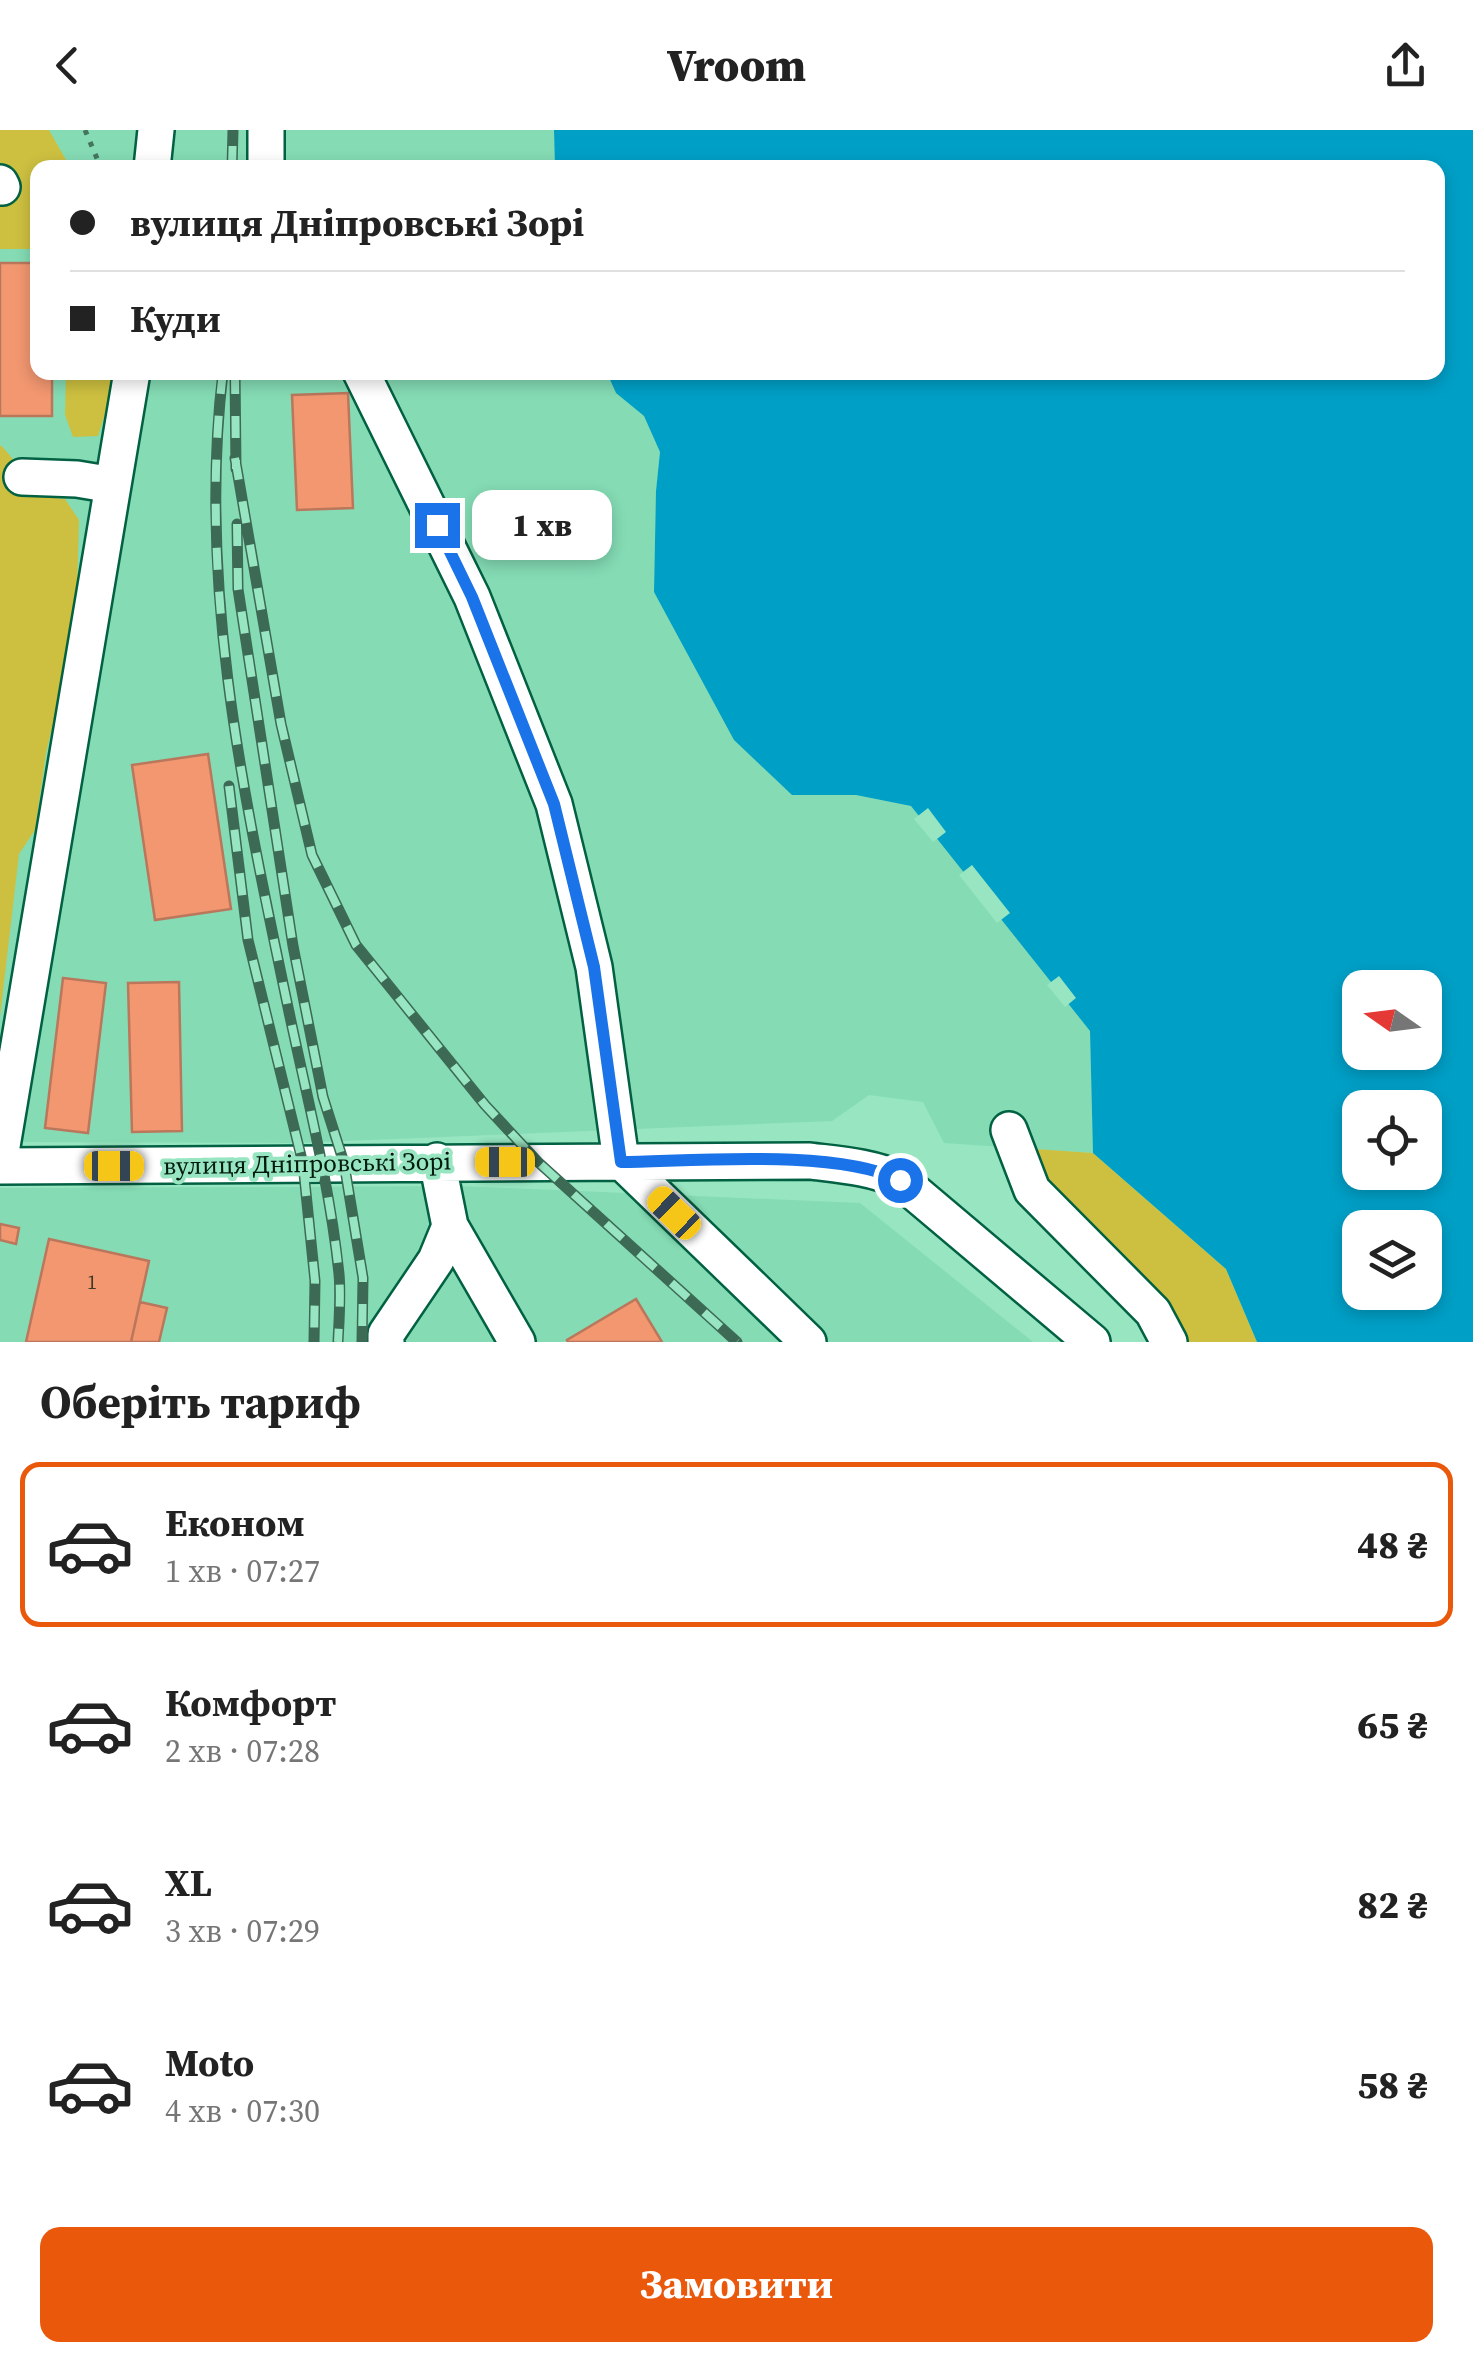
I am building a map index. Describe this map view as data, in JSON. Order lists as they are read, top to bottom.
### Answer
{
  "streets": {
    "street": ["вулиця Дніпровські Зорі"]
  },
  "house_numbers": ["1"],
  "north": "left",
  "page": {
    "header": "Vroom",
    "banner": ["вулиця Дніпровські Зорі", "Куди"],
    "bubble": "1 хв",
    "heading": "Оберіть тариф",
    "list": [
      {
        "name": "Економ",
        "note": "1 хв · 07:27",
        "value": "48 ₴"
      },
      {
        "name": "Комфорт",
        "note": "2 хв · 07:28",
        "value": "65 ₴"
      },
      {
        "name": "XL",
        "note": "3 хв · 07:29",
        "value": "82 ₴"
      },
      {
        "name": "Moto",
        "note": "4 хв · 07:30",
        "value": "58 ₴"
      }
    ],
    "buttons": "Замовити"
  }
}
